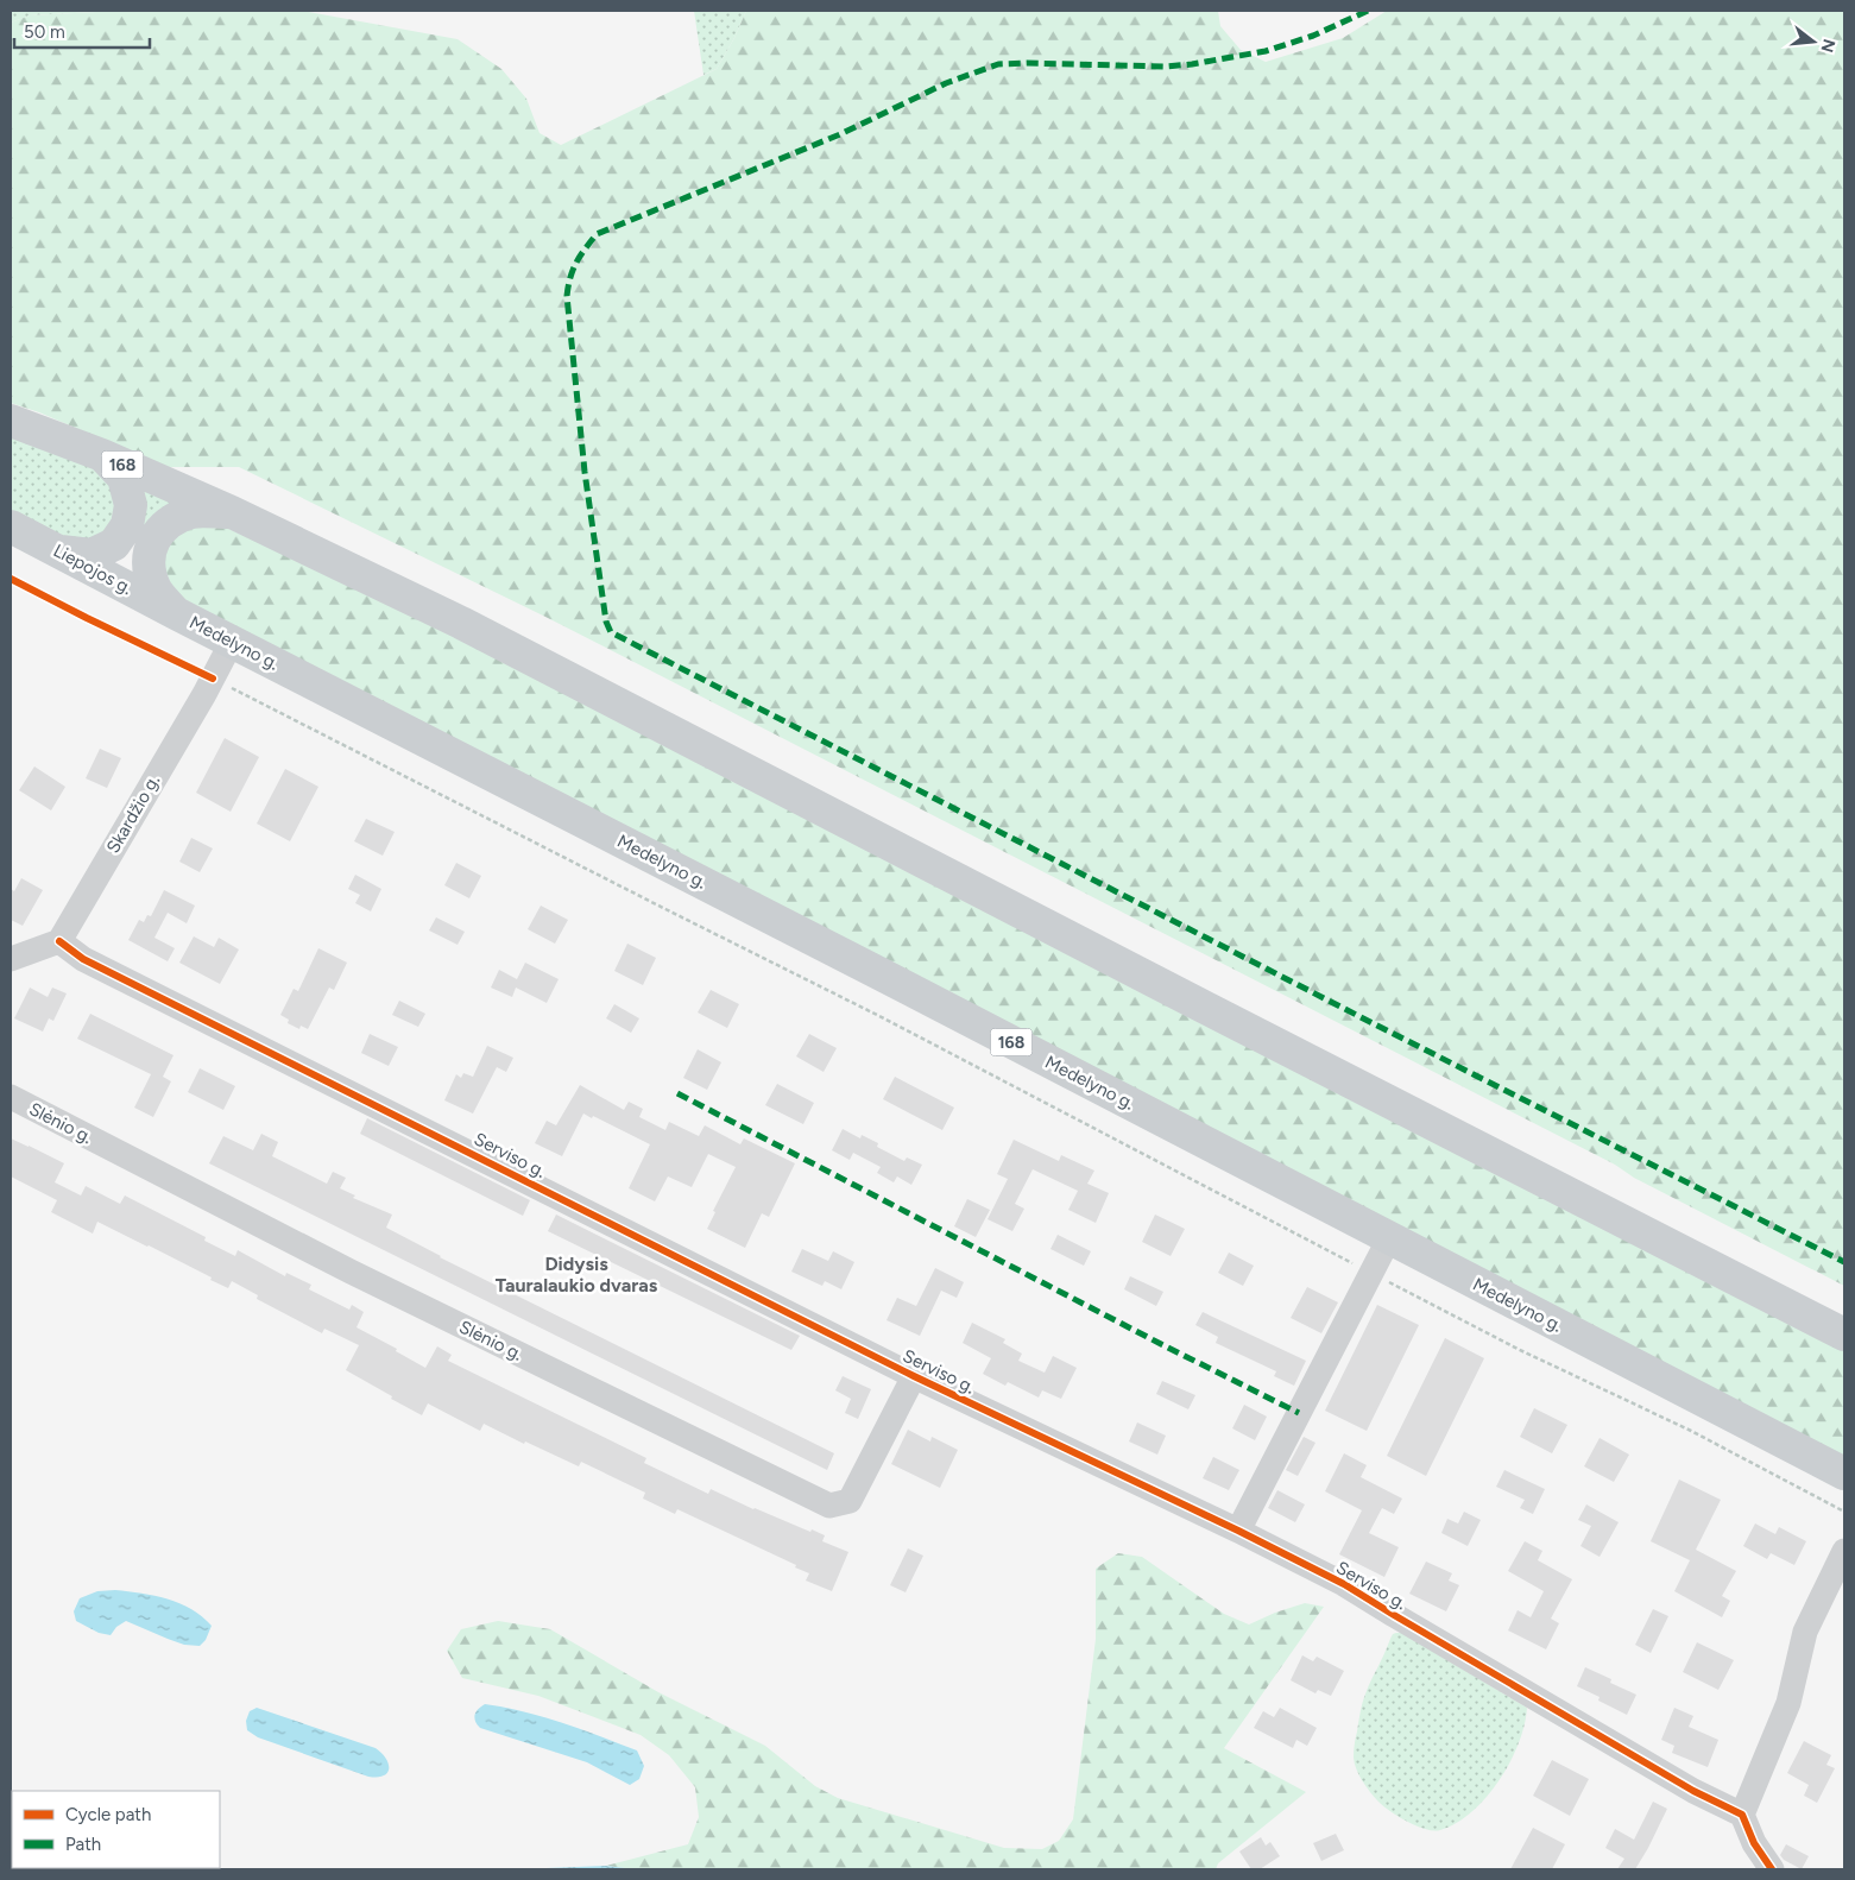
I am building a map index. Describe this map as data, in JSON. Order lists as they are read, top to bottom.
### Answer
{
  "streets": {
    "main road": ["168", "Liepojos g.", "Medelyno g."],
    "street": ["Skardžio g.", "Slėnio g.", "Serviso g."]
  },
  "crossings": [
    ["Liepojos g.", "Medelyno g."],
    ["Medelyno g.", "Skardžio g."],
    ["Skardžio g.", "Serviso g."],
    ["Slėnio g.", "Serviso g."]
  ],
  "districts": ["Didysis Tauralaukio dvaras"],
  "legend": ["Cycle path", "Path"],
  "scale_bar": "50 m",
  "north": "right"
}
